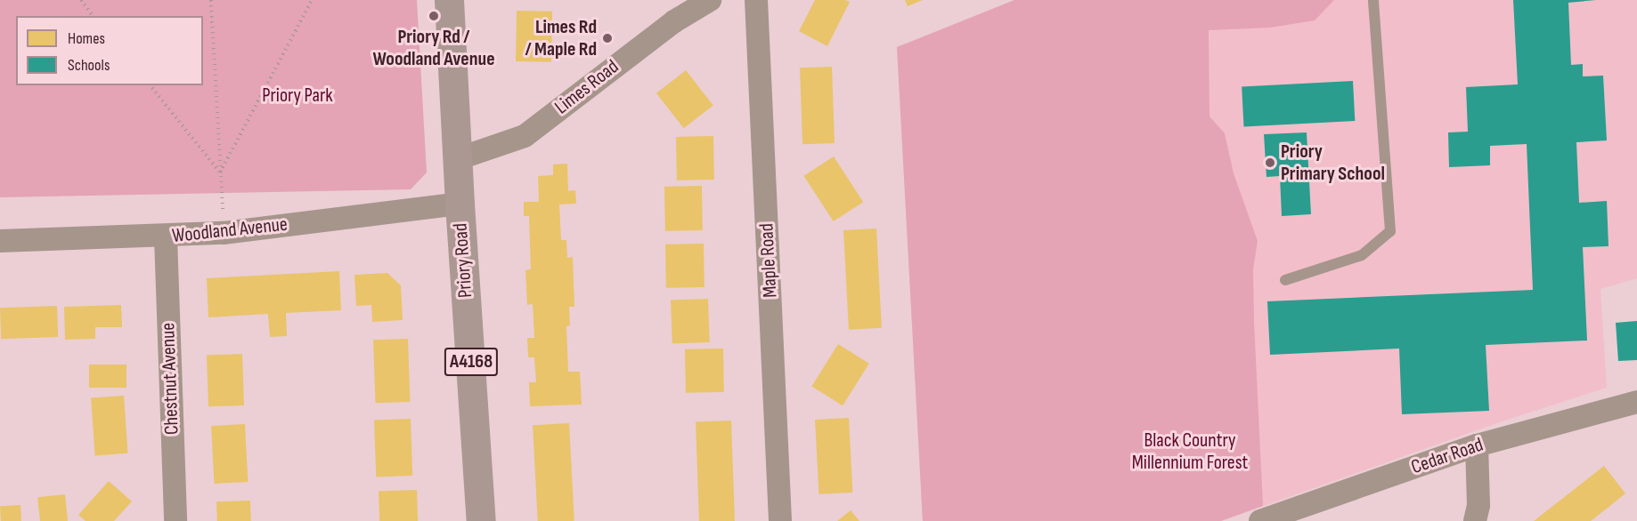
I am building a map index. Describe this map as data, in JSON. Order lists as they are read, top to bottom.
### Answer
{
  "streets": {
    "main road": ["Priory Road", "A4168"],
    "street": [
      "Limes Road",
      "Woodland Avenue",
      "Maple Road",
      "Chestnut Avenue",
      "Cedar Road"
    ]
  },
  "crossings": [
    ["Limes Road", "Priory Road"],
    ["Woodland Avenue", "Priory Road"],
    ["Woodland Avenue", "Chestnut Avenue"]
  ],
  "parks": ["Priory Park", "Black Country Millennium Forest"],
  "places": ["Priory Rd / Woodland Avenue", "Limes Rd / Maple Rd", "Priory Primary School"],
  "legend": ["Homes", "Schools"]
}
